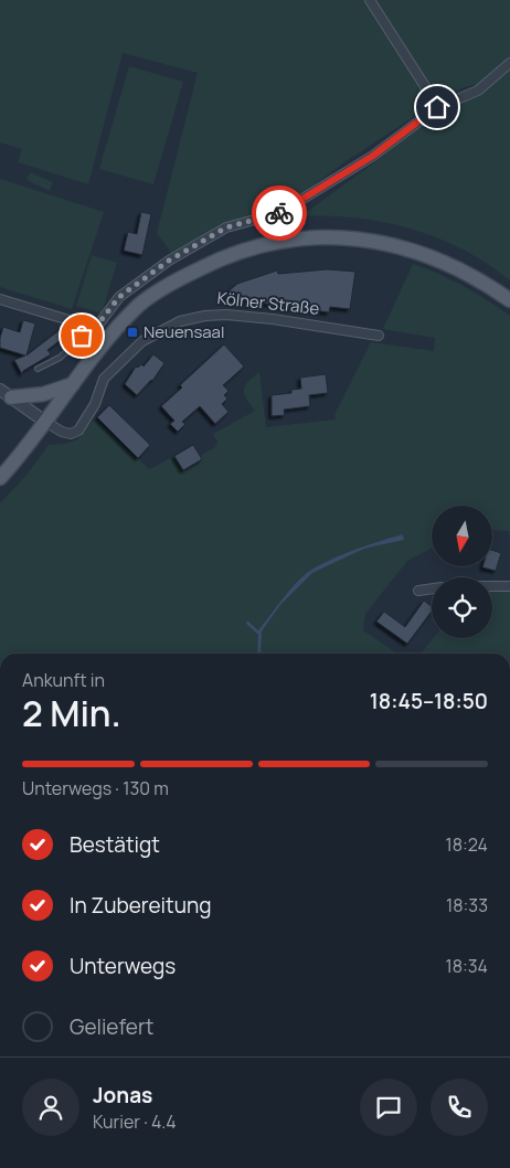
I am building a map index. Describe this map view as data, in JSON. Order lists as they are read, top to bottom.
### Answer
{
  "streets": {
    "street": ["Kölner Straße"]
  },
  "places": {
    "transit": ["Neuensaal"]
  },
  "north": "bottom",
  "page": {
    "heading": ["2 Min.", "Ankunft in", "18:45–18:50"],
    "panel": ["Jonas", "Kurier · 4.4"],
    "bar": "Unterwegs · 130 m",
    "list": [
      ["Bestätigt", "18:24"],
      ["In Zubereitung", "18:33"],
      ["Unterwegs", "18:34"],
      "Geliefert"
    ]
  }
}
